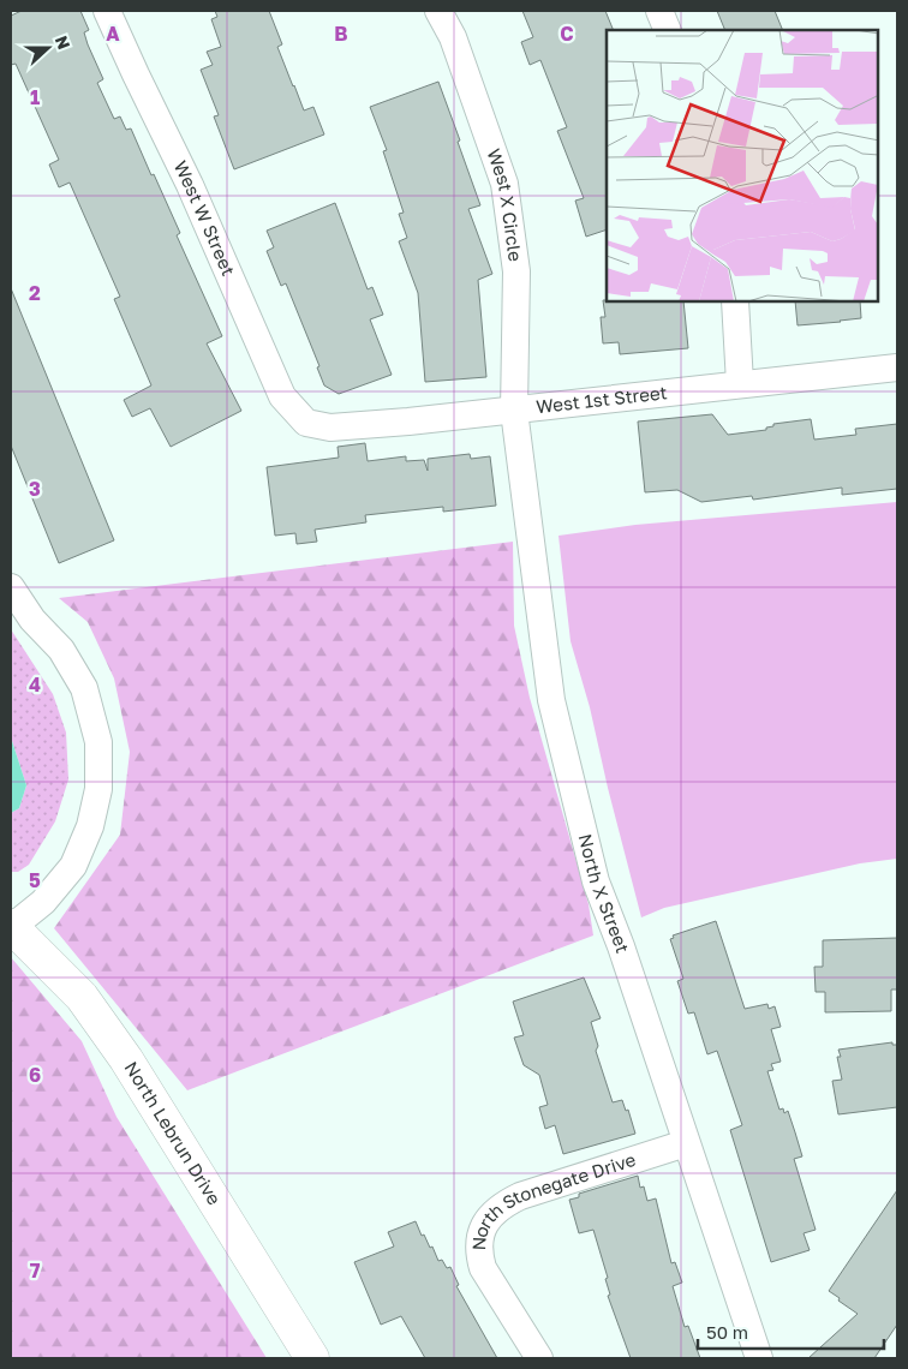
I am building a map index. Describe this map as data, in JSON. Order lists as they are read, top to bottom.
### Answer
{
  "streets": {
    "street": [
      "West X Circle",
      "West W Street",
      "West 1st Street",
      "North X Street",
      "North Lebrun Drive",
      "North Stonegate Drive"
    ]
  },
  "crossings": [
    ["West X Circle", "West 1st Street"],
    ["West X Circle", "North X Street"],
    ["West W Street", "West 1st Street"],
    ["West 1st Street", "North X Street"],
    ["North X Street", "North Stonegate Drive"]
  ],
  "scale_bar": "50 m",
  "north": "right",
  "grid": {
    "columns": ["A", "B", "C"],
    "rows": [
      "1",
      "2",
      "3",
      "4",
      "5",
      "6",
      "7"
    ]
  }
}
